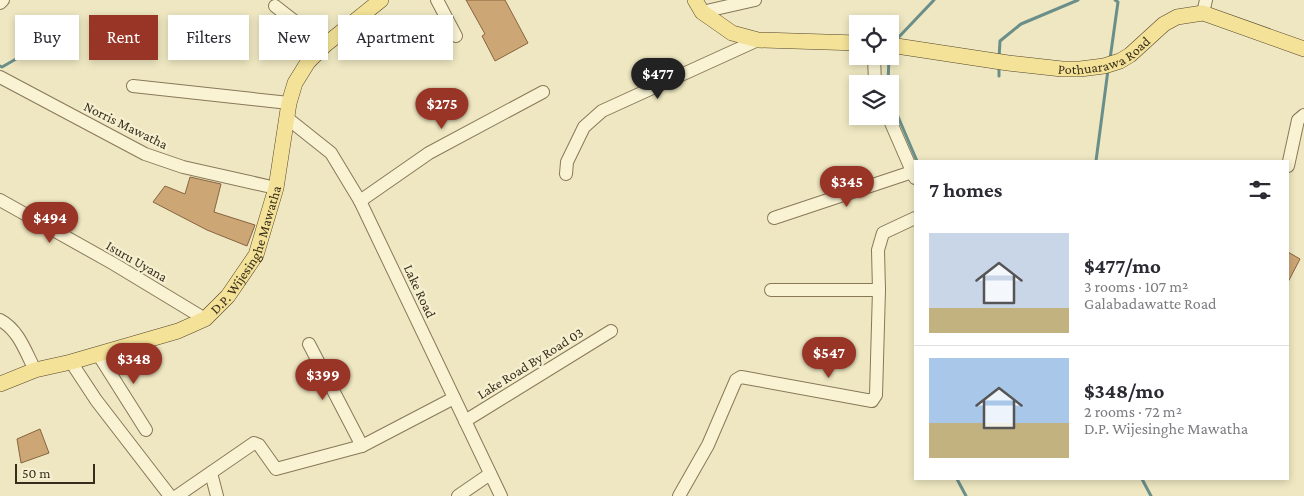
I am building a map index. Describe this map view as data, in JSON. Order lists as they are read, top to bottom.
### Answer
{
  "streets": {
    "main road": ["Pothuarawa Road", "D.P. Wijesinghe Mawatha"],
    "street": [
      "Norris Mawatha",
      "Isuru Uyana",
      "Lake Road",
      "Lake Road By Road 03"
    ]
  },
  "crossings": [
    ["Norris Mawatha", "D.P. Wijesinghe Mawatha"],
    ["D.P. Wijesinghe Mawatha", "Isuru Uyana"],
    ["D.P. Wijesinghe Mawatha", "Lake Road"],
    ["Lake Road", "Lake Road By Road 03"]
  ],
  "scale_bar": "50 m",
  "page": {
    "chip": [
      "Buy",
      "Rent",
      "Filters",
      "New",
      "Apartment"
    ],
    "price": [
      "$477",
      "$275",
      "$345",
      "$494",
      "$547",
      "$348",
      "$399"
    ],
    "heading": "7 homes",
    "list": [
      {
        "name": "$477/mo",
        "note": "3 rooms · 107 m² · Galabadawatte Road"
      },
      {
        "name": "$348/mo",
        "note": "2 rooms · 72 m² · D.P. Wijesinghe Mawatha"
      }
    ],
    "scale": "50 m"
  }
}
